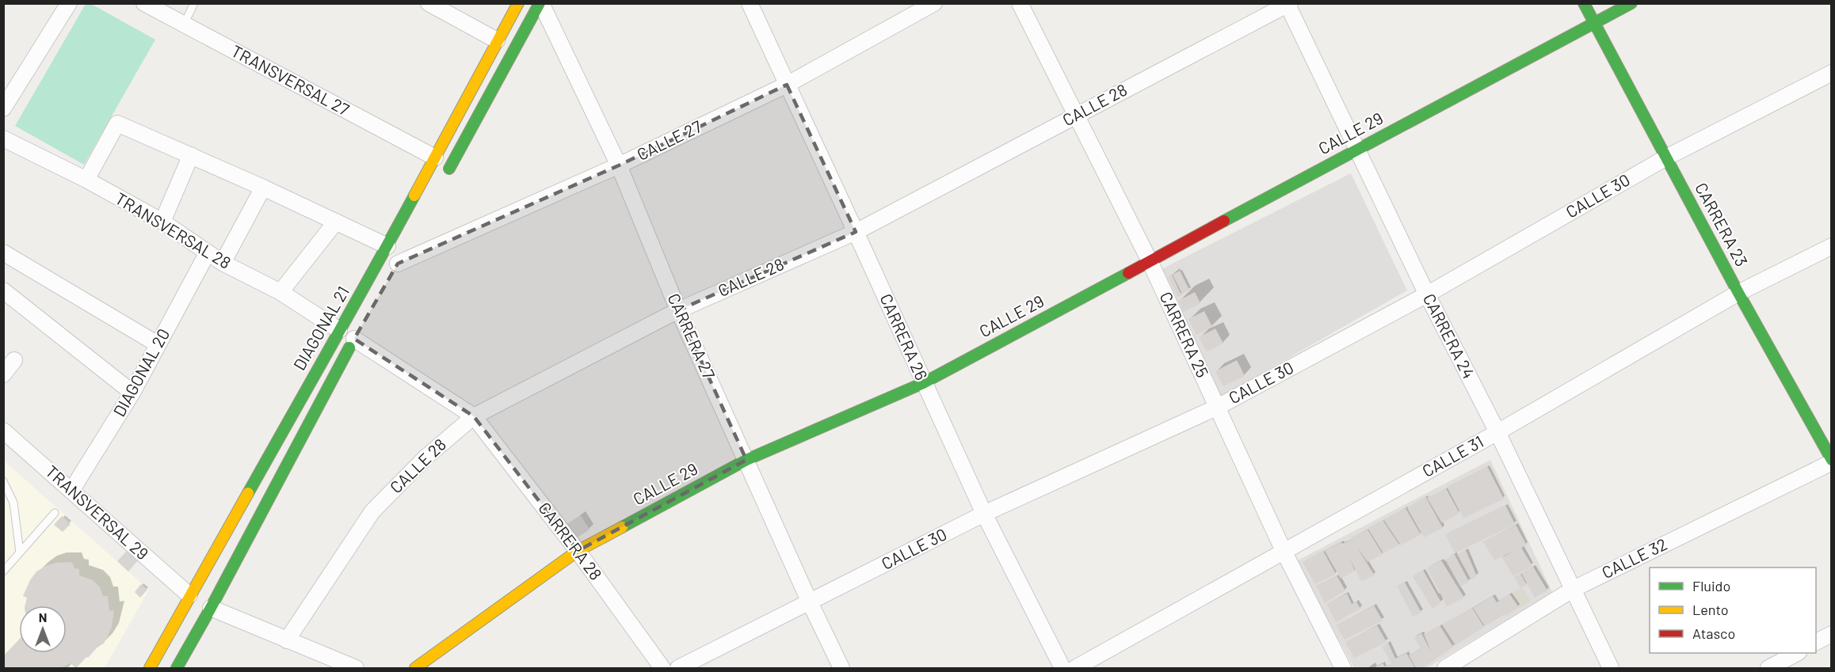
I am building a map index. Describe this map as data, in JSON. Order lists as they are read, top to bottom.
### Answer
{
  "streets": {
    "main road": ["CALLE 29", "CARRERA 23", "DIAGONAL 21"],
    "street": [
      "TRANSVERSAL 27",
      "CALLE 28",
      "CALLE 27",
      "CALLE 30",
      "TRANSVERSAL 28",
      "CARRERA 25",
      "CARRERA 27",
      "CARRERA 24",
      "CARRERA 26",
      "DIAGONAL 20",
      "CALLE 31",
      "TRANSVERSAL 29",
      "CARRERA 28",
      "CALLE 32"
    ]
  },
  "crossings": [
    ["TRANSVERSAL 27", "DIAGONAL 21"],
    ["CALLE 28", "CARRERA 25"],
    ["CALLE 28", "CARRERA 27"],
    ["CALLE 28", "CARRERA 24"],
    ["CALLE 28", "CARRERA 26"],
    ["CALLE 28", "CARRERA 28"],
    ["CALLE 29", "CARRERA 23"],
    ["CALLE 29", "CARRERA 25"],
    ["CALLE 29", "CARRERA 27"],
    ["CALLE 29", "CARRERA 24"],
    ["CALLE 29", "CARRERA 26"],
    ["CALLE 29", "CARRERA 28"],
    ["CALLE 27", "CARRERA 27"],
    ["CALLE 27", "CARRERA 26"],
    ["CALLE 30", "CARRERA 23"],
    ["CALLE 30", "CARRERA 25"],
    ["CALLE 30", "CARRERA 27"],
    ["CALLE 30", "CARRERA 24"],
    ["CALLE 30", "CARRERA 26"],
    ["CARRERA 23", "CALLE 31"],
    ["CARRERA 23", "CALLE 32"],
    ["TRANSVERSAL 28", "DIAGONAL 21"],
    ["TRANSVERSAL 28", "DIAGONAL 20"],
    ["DIAGONAL 21", "TRANSVERSAL 29"],
    ["CARRERA 25", "CALLE 31"],
    ["CARRERA 24", "CALLE 31"],
    ["CARRERA 24", "CALLE 32"],
    ["DIAGONAL 20", "TRANSVERSAL 29"]
  ],
  "legend": ["Fluido", "Lento", "Atasco"],
  "north": "top"
}
